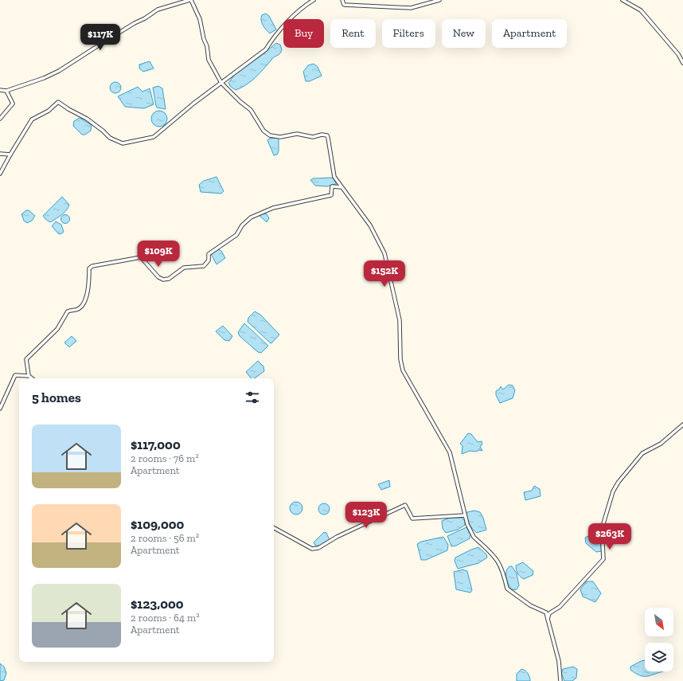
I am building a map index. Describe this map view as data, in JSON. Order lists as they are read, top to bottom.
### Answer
{
  "north": "bottom right",
  "page": {
    "chip": [
      "Buy",
      "Rent",
      "Filters",
      "New",
      "Apartment"
    ],
    "price": [
      "$117K",
      "$109K",
      "$152K",
      "$123K",
      "$263K"
    ],
    "heading": "5 homes",
    "list": [
      {
        "name": "$117,000",
        "note": "2 rooms · 76 m² · Apartment"
      },
      {
        "name": "$109,000",
        "note": "2 rooms · 56 m² · Apartment"
      },
      {
        "name": "$123,000",
        "note": "2 rooms · 64 m² · Apartment"
      }
    ]
  }
}
